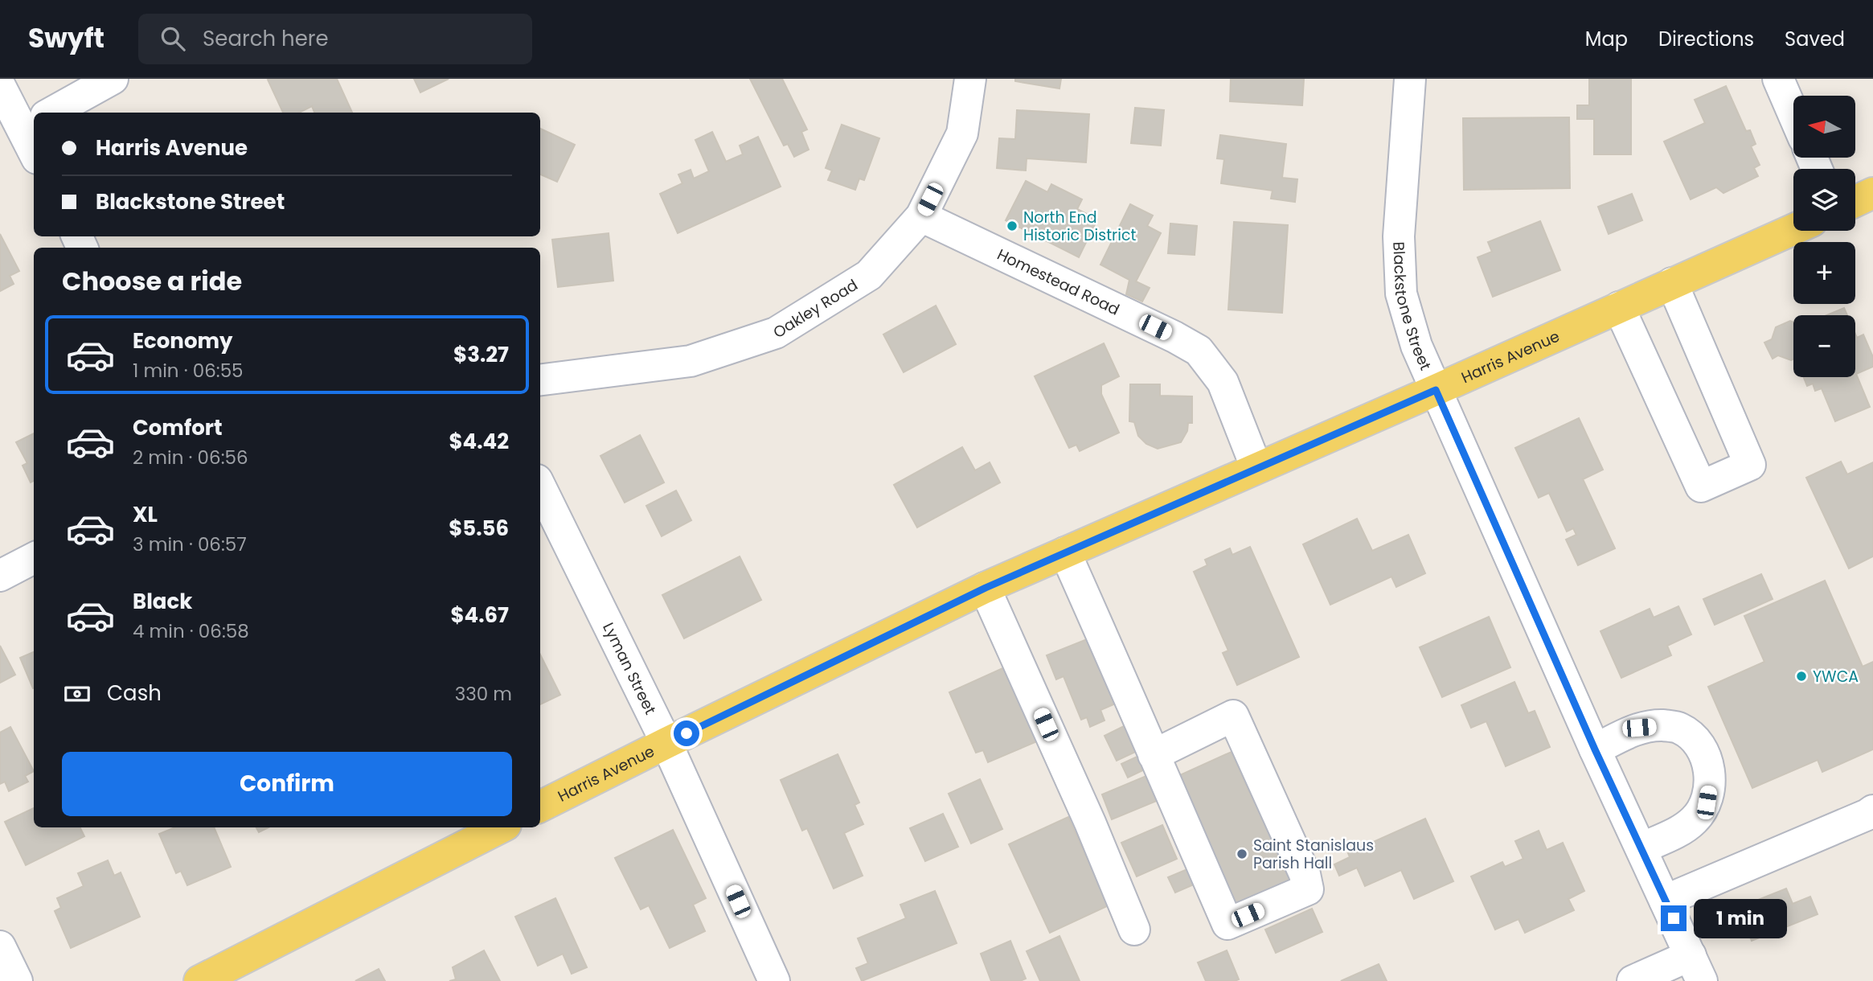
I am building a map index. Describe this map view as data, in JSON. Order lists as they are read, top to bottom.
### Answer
{
  "streets": {
    "main road": ["Harris Avenue"],
    "street": [
      "Homestead Road",
      "Blackstone Street",
      "Oakley Road",
      "Lyman Street"
    ]
  },
  "crossings": [
    ["Homestead Road", "Oakley Road"],
    ["Homestead Road", "Harris Avenue"],
    ["Blackstone Street", "Harris Avenue"],
    ["Harris Avenue", "Lyman Street"]
  ],
  "places": ["North End Historic District", "YWCA", "Saint Stanislaus Parish Hall"],
  "north": "left",
  "page": {
    "header": "Swyft",
    "search": "Search here",
    "nav": ["Map", "Directions", "Saved"],
    "map_buttons": ["+", "−"],
    "banner": ["Harris Avenue", "Blackstone Street"],
    "heading": "Choose a ride",
    "list": [
      {
        "name": "Economy",
        "note": "1 min · 06:55",
        "value": "$3.27"
      },
      {
        "name": "Comfort",
        "note": "2 min · 06:56",
        "value": "$4.42"
      },
      {
        "name": "XL",
        "note": "3 min · 06:57",
        "value": "$5.56"
      },
      {
        "name": "Black",
        "note": "4 min · 06:58",
        "value": "$4.67"
      }
    ],
    "pay": ["Cash", "330 m"],
    "buttons": "Confirm",
    "bubble": "1 min"
  }
}
